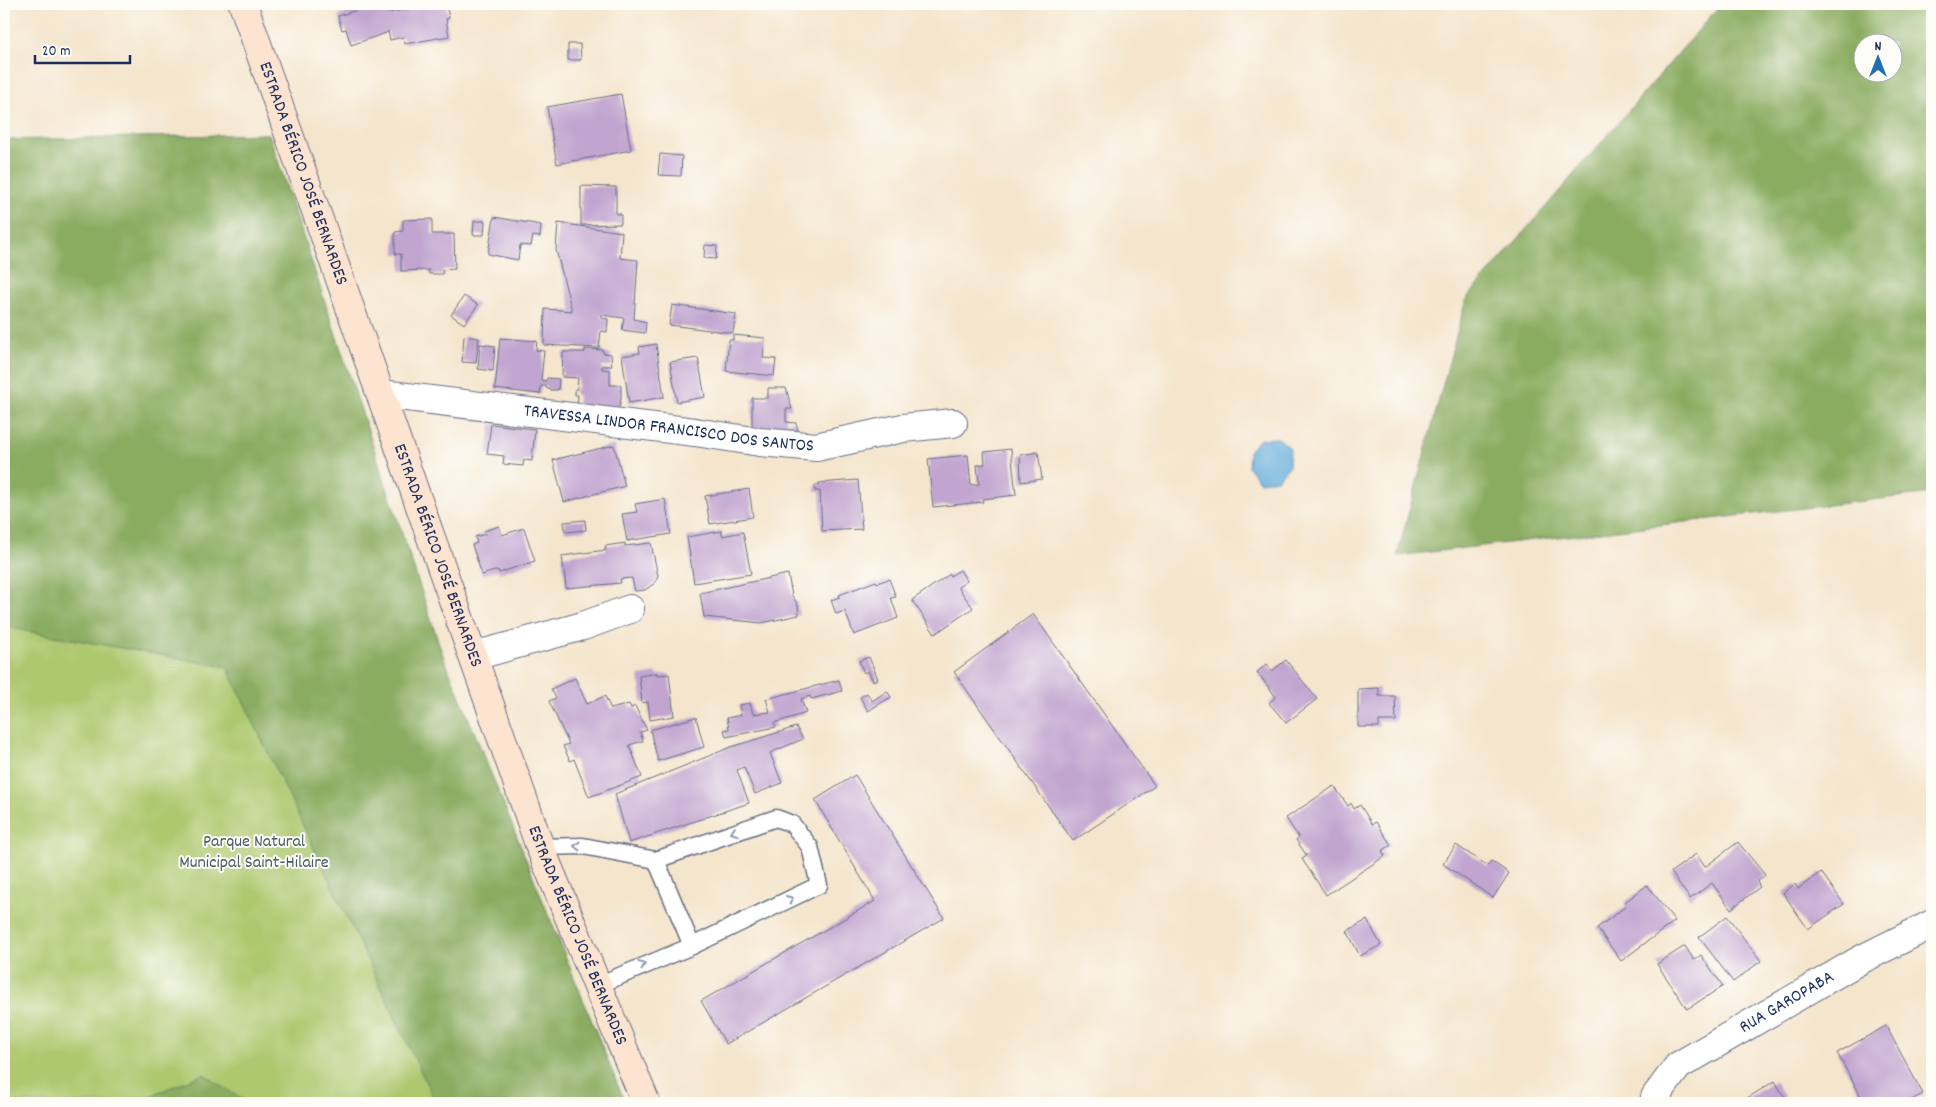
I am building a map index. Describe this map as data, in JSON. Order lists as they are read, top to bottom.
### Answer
{
  "streets": {
    "main road": ["ESTRADA BÉRICO JOSÉ BERNARDES"],
    "street": ["TRAVESSA LINDOR FRANCISCO DOS SANTOS", "RUA GAROPABA"]
  },
  "crossings": [
    ["ESTRADA BÉRICO JOSÉ BERNARDES", "TRAVESSA LINDOR FRANCISCO DOS SANTOS"]
  ],
  "parks": ["Parque Natural Municipal Saint-Hilaire"],
  "scale_bar": "20 m",
  "north": "top"
}
